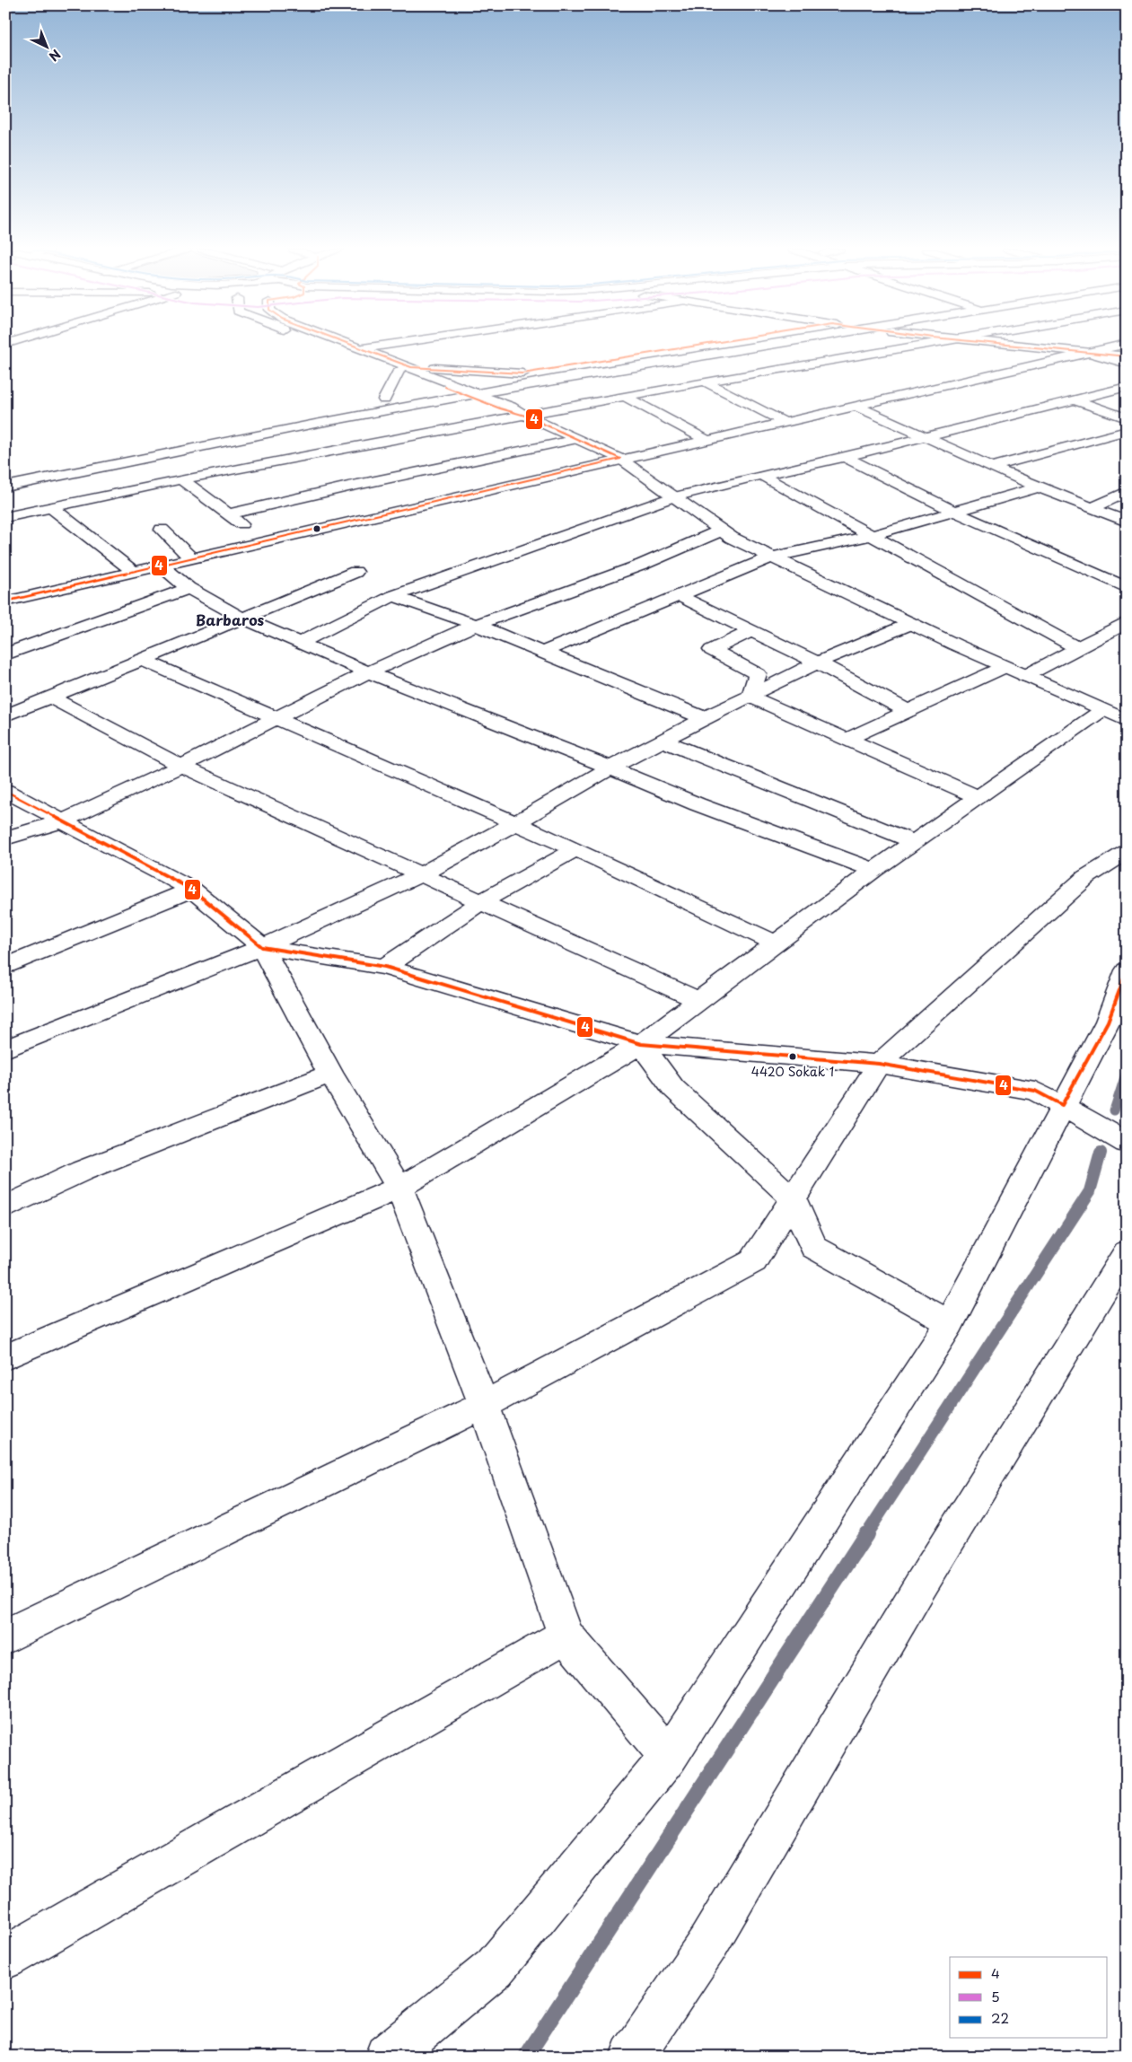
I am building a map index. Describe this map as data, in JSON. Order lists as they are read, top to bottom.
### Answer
{
  "districts": ["Barbaros"],
  "places": ["4420 Sokak 1"],
  "lines": ["transit line 4"],
  "legend": ["4", "5", "22"],
  "north": "bottom right"
}
